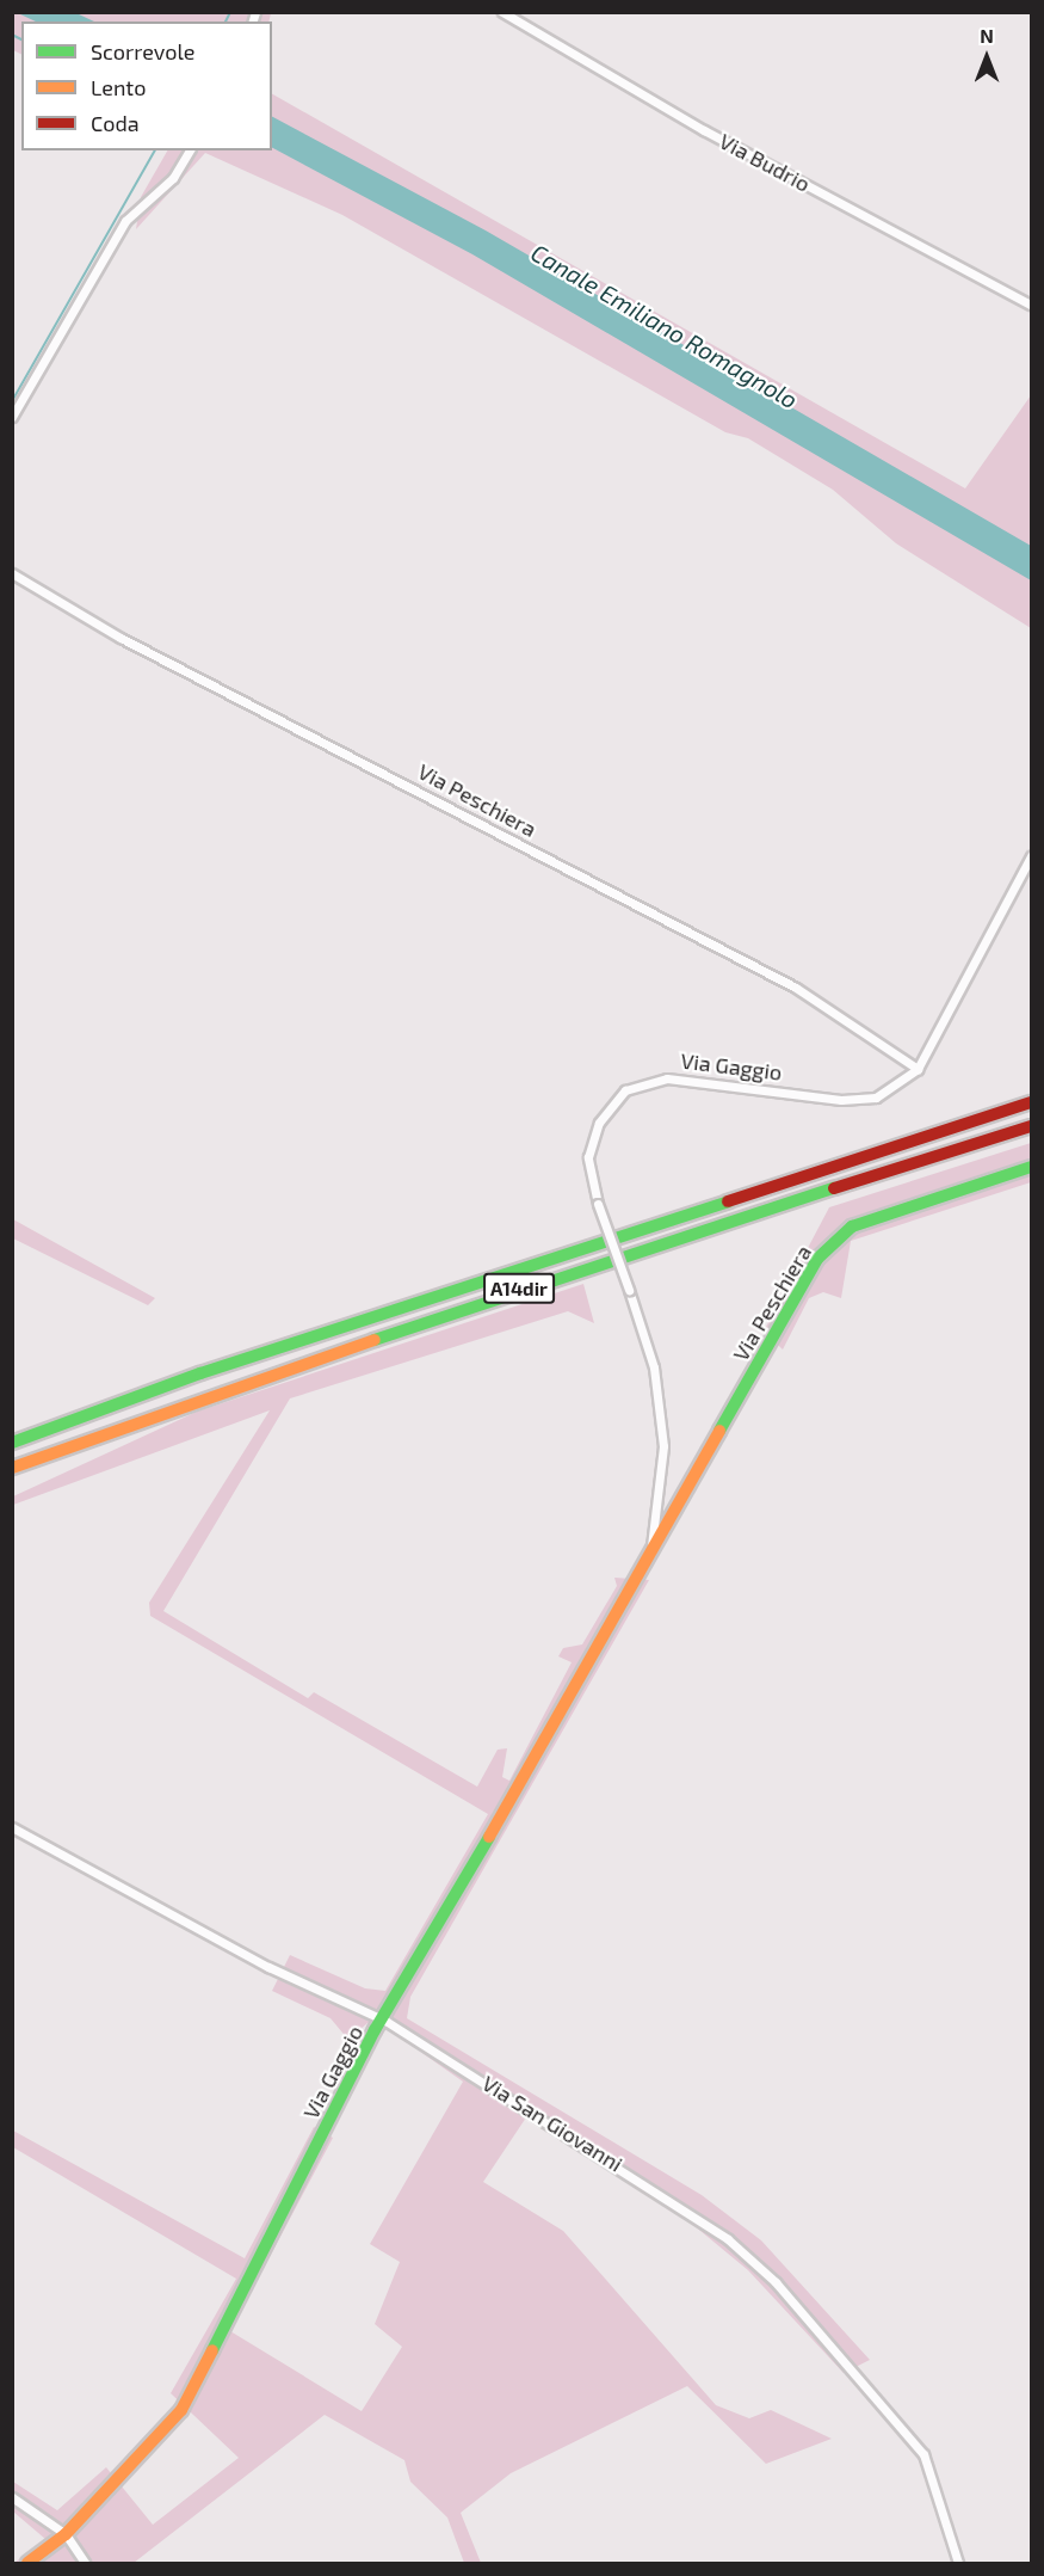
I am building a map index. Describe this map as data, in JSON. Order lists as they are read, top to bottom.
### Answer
{
  "streets": {
    "main road": ["Via Peschiera", "Via Gaggio", "A14dir"],
    "street": ["Via Budrio", "Via San Giovanni"]
  },
  "crossings": [
    ["Via Peschiera", "Via Gaggio"],
    ["Via Gaggio", "Via San Giovanni"]
  ],
  "water": ["Canale Emiliano Romagnolo"],
  "legend": ["Scorrevole", "Lento", "Coda"],
  "north": "top"
}
